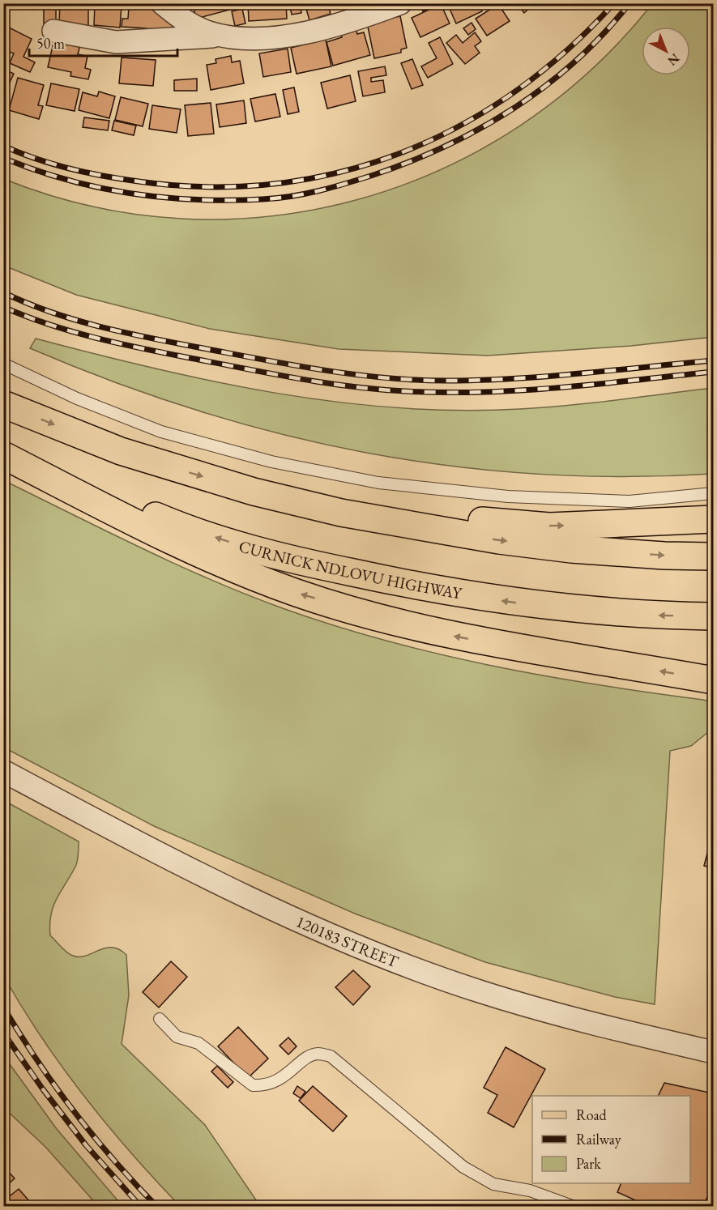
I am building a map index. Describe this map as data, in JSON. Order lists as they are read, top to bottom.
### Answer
{
  "streets": {
    "main road": ["CURNICK NDLOVU HIGHWAY"],
    "street": ["120183 STREET"]
  },
  "legend": ["Road", "Railway", "Park"],
  "scale_bar": "50 m",
  "north": "bottom right"
}
